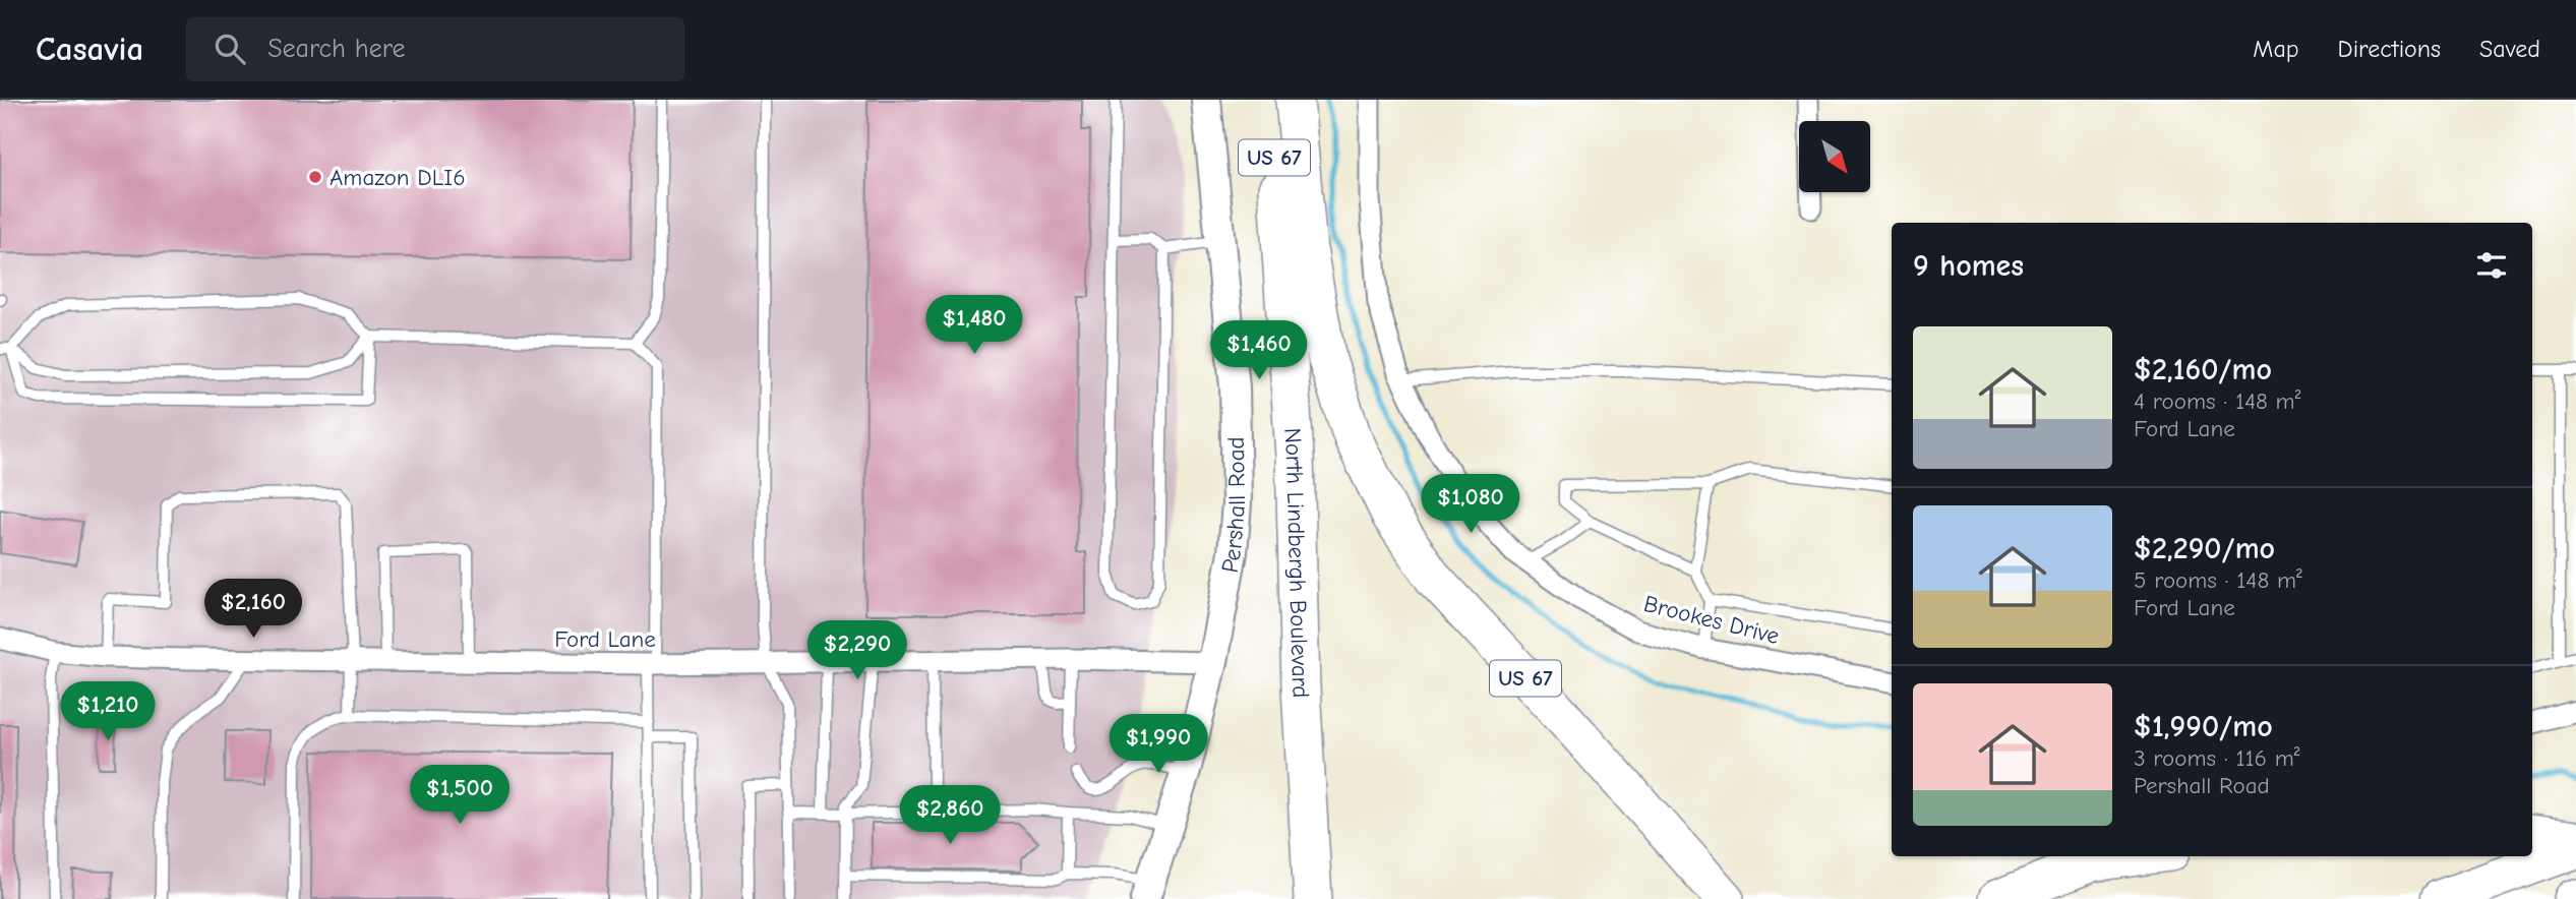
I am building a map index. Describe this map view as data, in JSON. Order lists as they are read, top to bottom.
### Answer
{
  "streets": {
    "highway": ["US 67", "North Lindbergh Boulevard"],
    "street": ["Pershall Road", "Brookes Drive", "Ford Lane"]
  },
  "crossings": [
    ["Pershall Road", "Ford Lane"]
  ],
  "places": ["Amazon DLI6"],
  "north": "bottom right",
  "page": {
    "header": "Casavia",
    "search": "Search here",
    "nav": ["Map", "Directions", "Saved"],
    "heading": "9 homes",
    "price": [
      "$1,480",
      "$1,460",
      "$1,080",
      "$2,160",
      "$2,290",
      "$1,210",
      "$1,990",
      "$1,500",
      "$2,860"
    ],
    "list": [
      {
        "name": "$2,160/mo",
        "note": "4 rooms · 148 m² · Ford Lane"
      },
      {
        "name": "$2,290/mo",
        "note": "5 rooms · 148 m² · Ford Lane"
      },
      {
        "name": "$1,990/mo",
        "note": "3 rooms · 116 m² · Pershall Road"
      }
    ]
  }
}
